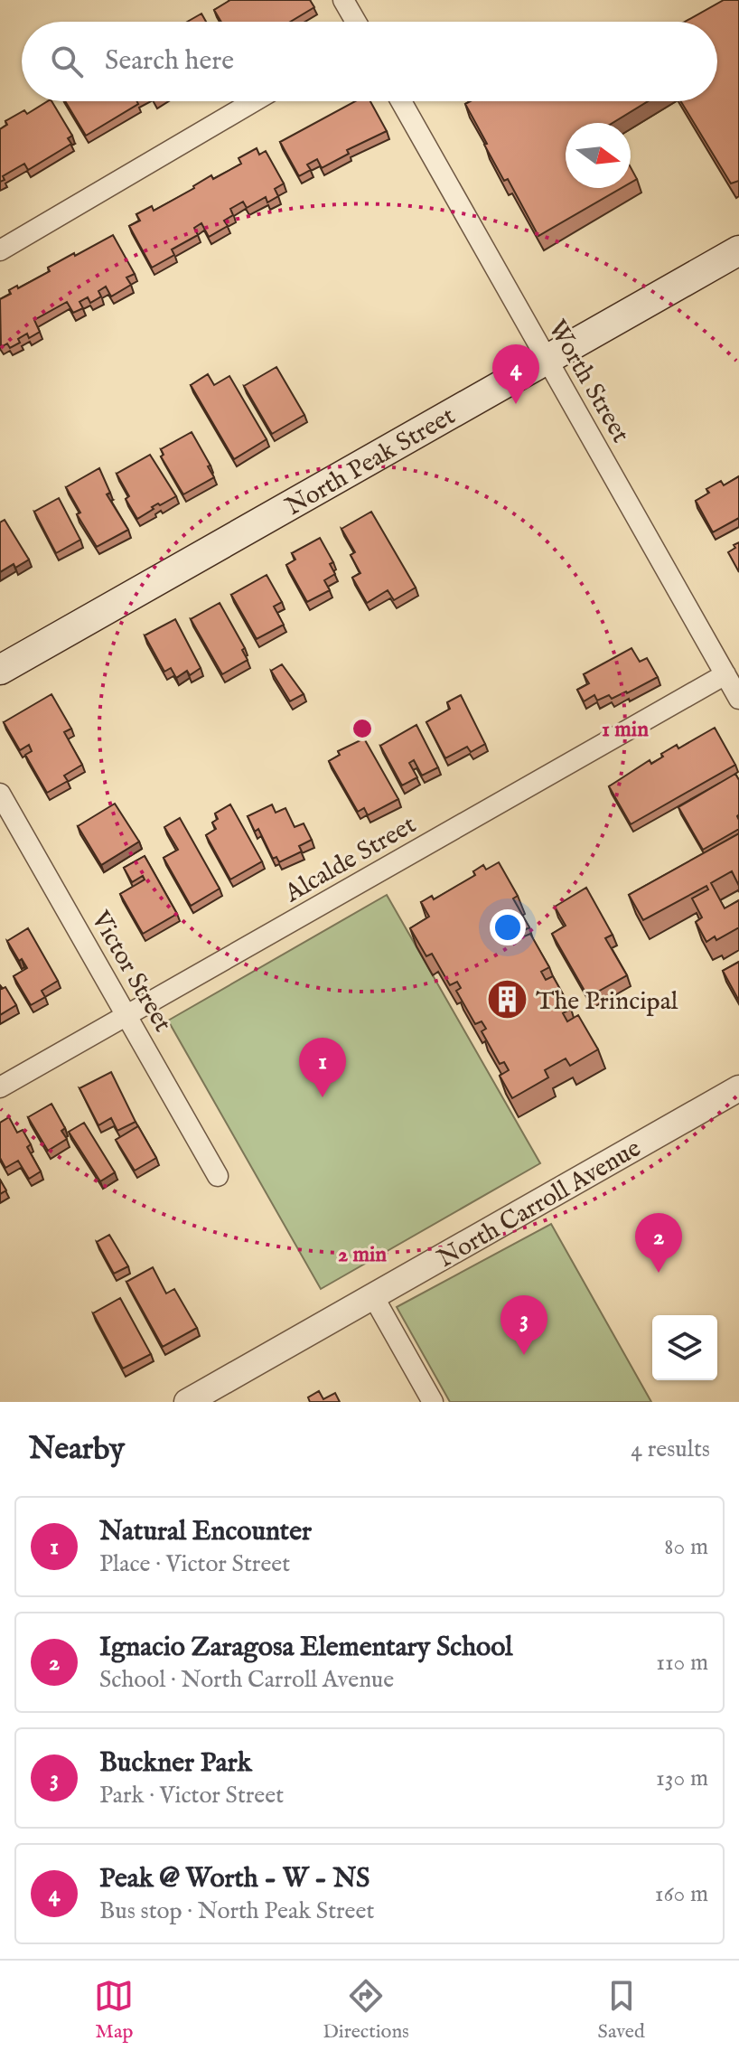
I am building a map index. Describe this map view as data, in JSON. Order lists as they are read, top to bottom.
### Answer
{
  "streets": {
    "main road": ["North Peak Street"],
    "street": [
      "Worth Street",
      "Alcalde Street",
      "Victor Street",
      "North Carroll Avenue"
    ]
  },
  "crossings": [
    ["Worth Street", "North Peak Street"],
    ["Worth Street", "Alcalde Street"],
    ["Alcalde Street", "Victor Street"]
  ],
  "places": {
    "building": ["The Principal"]
  },
  "north": "right",
  "page": {
    "search": "Search here",
    "pins": [
      "4",
      "1",
      "2",
      "3"
    ],
    "heading": ["Nearby", "4 results"],
    "list": [
      {
        "mark": "1",
        "name": "Natural Encounter",
        "note": "Place · Victor Street",
        "value": "80 m"
      },
      {
        "mark": "2",
        "name": "Ignacio Zaragosa Elementary School",
        "note": "School · North Carroll Avenue",
        "value": "110 m"
      },
      {
        "mark": "3",
        "name": "Buckner Park",
        "note": "Park · Victor Street",
        "value": "130 m"
      },
      {
        "mark": "4",
        "name": "Peak @ Worth - W - NS",
        "note": "Bus stop · North Peak Street",
        "value": "160 m"
      }
    ],
    "nav": ["Map", "Directions", "Saved"]
  },
  "rings": ["1 min", "2 min"]
}
